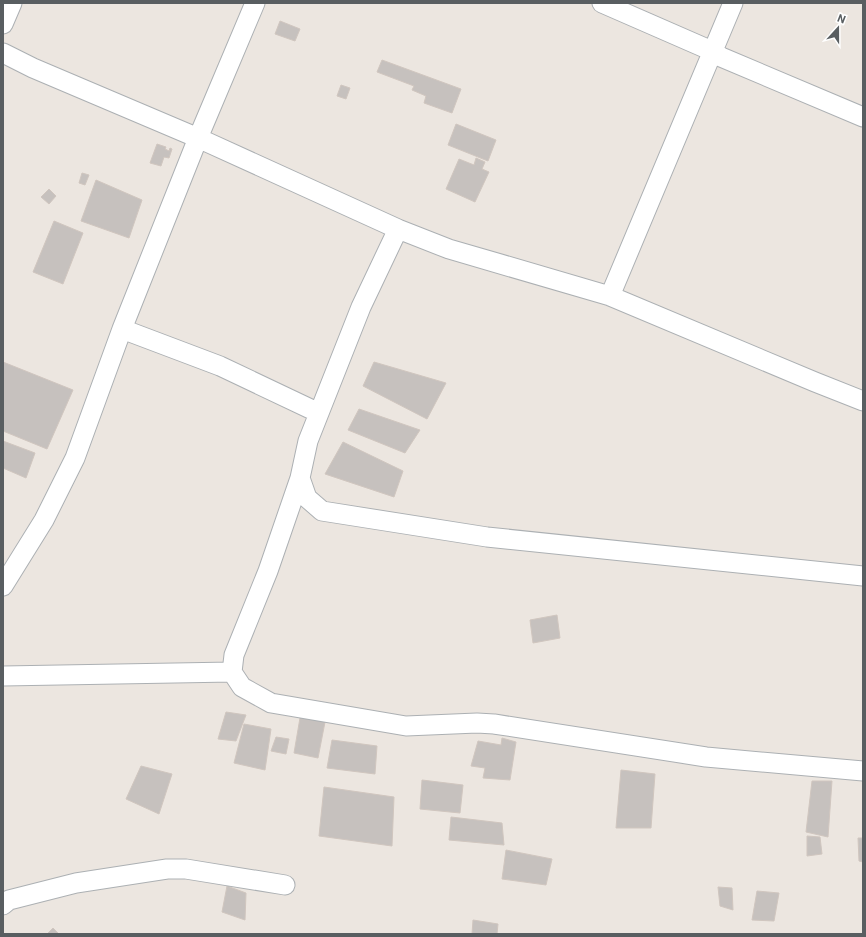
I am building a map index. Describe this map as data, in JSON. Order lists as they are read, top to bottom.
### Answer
{
  "north": "top"
}
